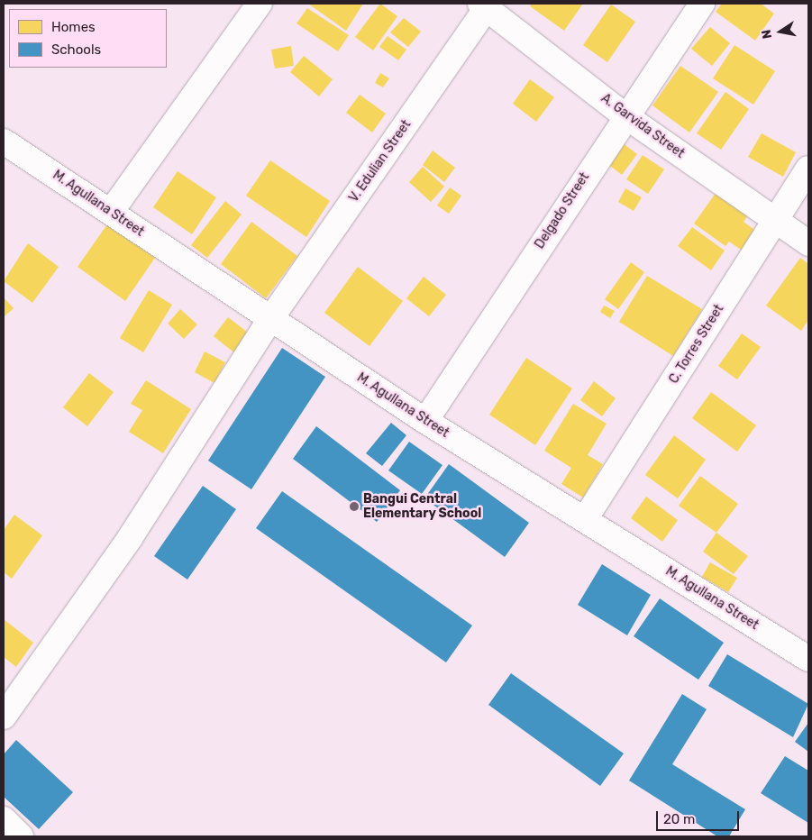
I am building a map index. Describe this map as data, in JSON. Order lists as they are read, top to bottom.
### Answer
{
  "streets": {
    "street": [
      "A. Garvida Street",
      "V. Edulian Street",
      "M. Agullana Street",
      "Delgado Street",
      "C. Torres Street"
    ]
  },
  "crossings": [
    ["A. Garvida Street", "V. Edulian Street"],
    ["A. Garvida Street", "Delgado Street"],
    ["A. Garvida Street", "C. Torres Street"],
    ["V. Edulian Street", "M. Agullana Street"],
    ["M. Agullana Street", "Delgado Street"],
    ["M. Agullana Street", "C. Torres Street"]
  ],
  "places": ["Bangui Central Elementary School"],
  "legend": ["Homes", "Schools"],
  "scale_bar": "20 m",
  "north": "left"
}
